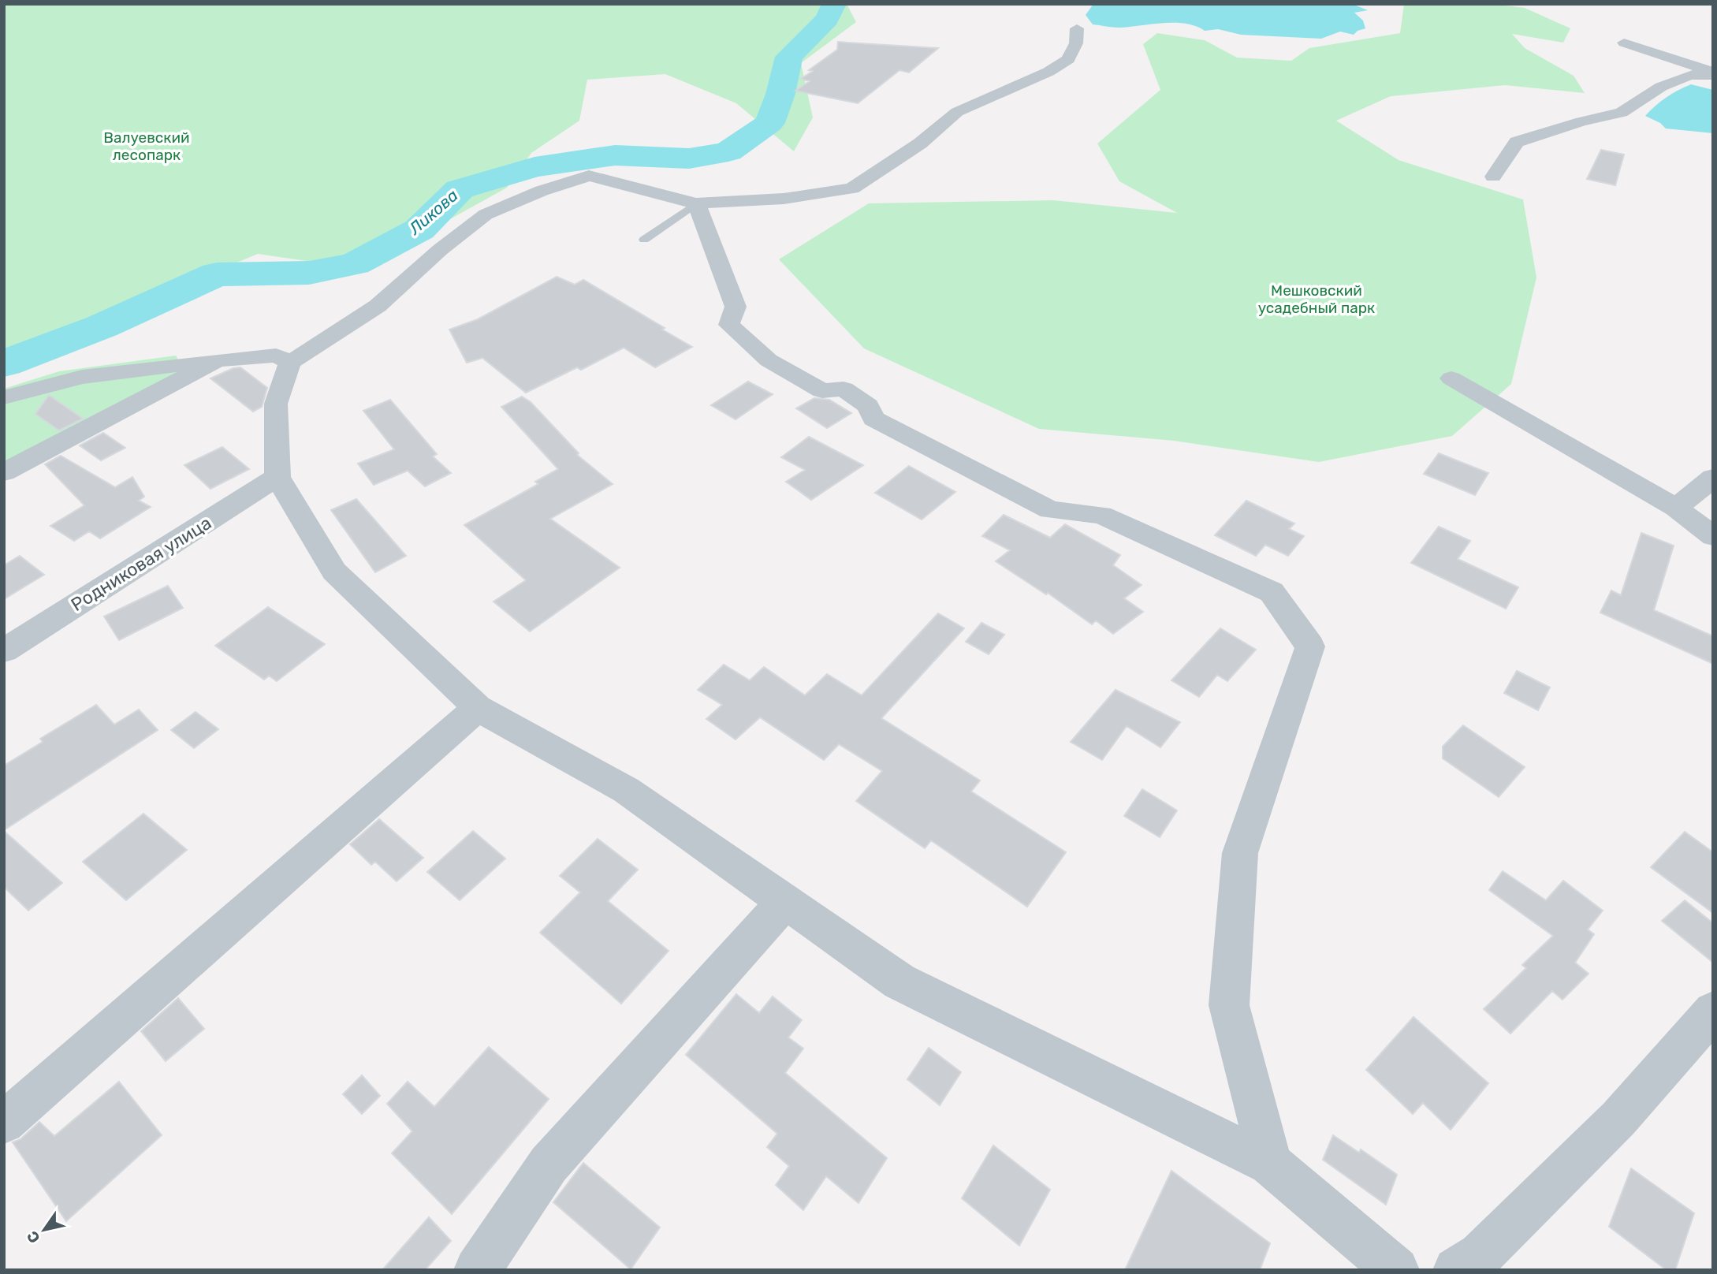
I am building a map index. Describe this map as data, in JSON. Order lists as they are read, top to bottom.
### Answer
{
  "streets": {
    "street": ["Родниковая улица"]
  },
  "water": ["Ликова"],
  "parks": ["Валуевский лесопарк", "Мешковский усадебный парк"],
  "north": "bottom left"
}
